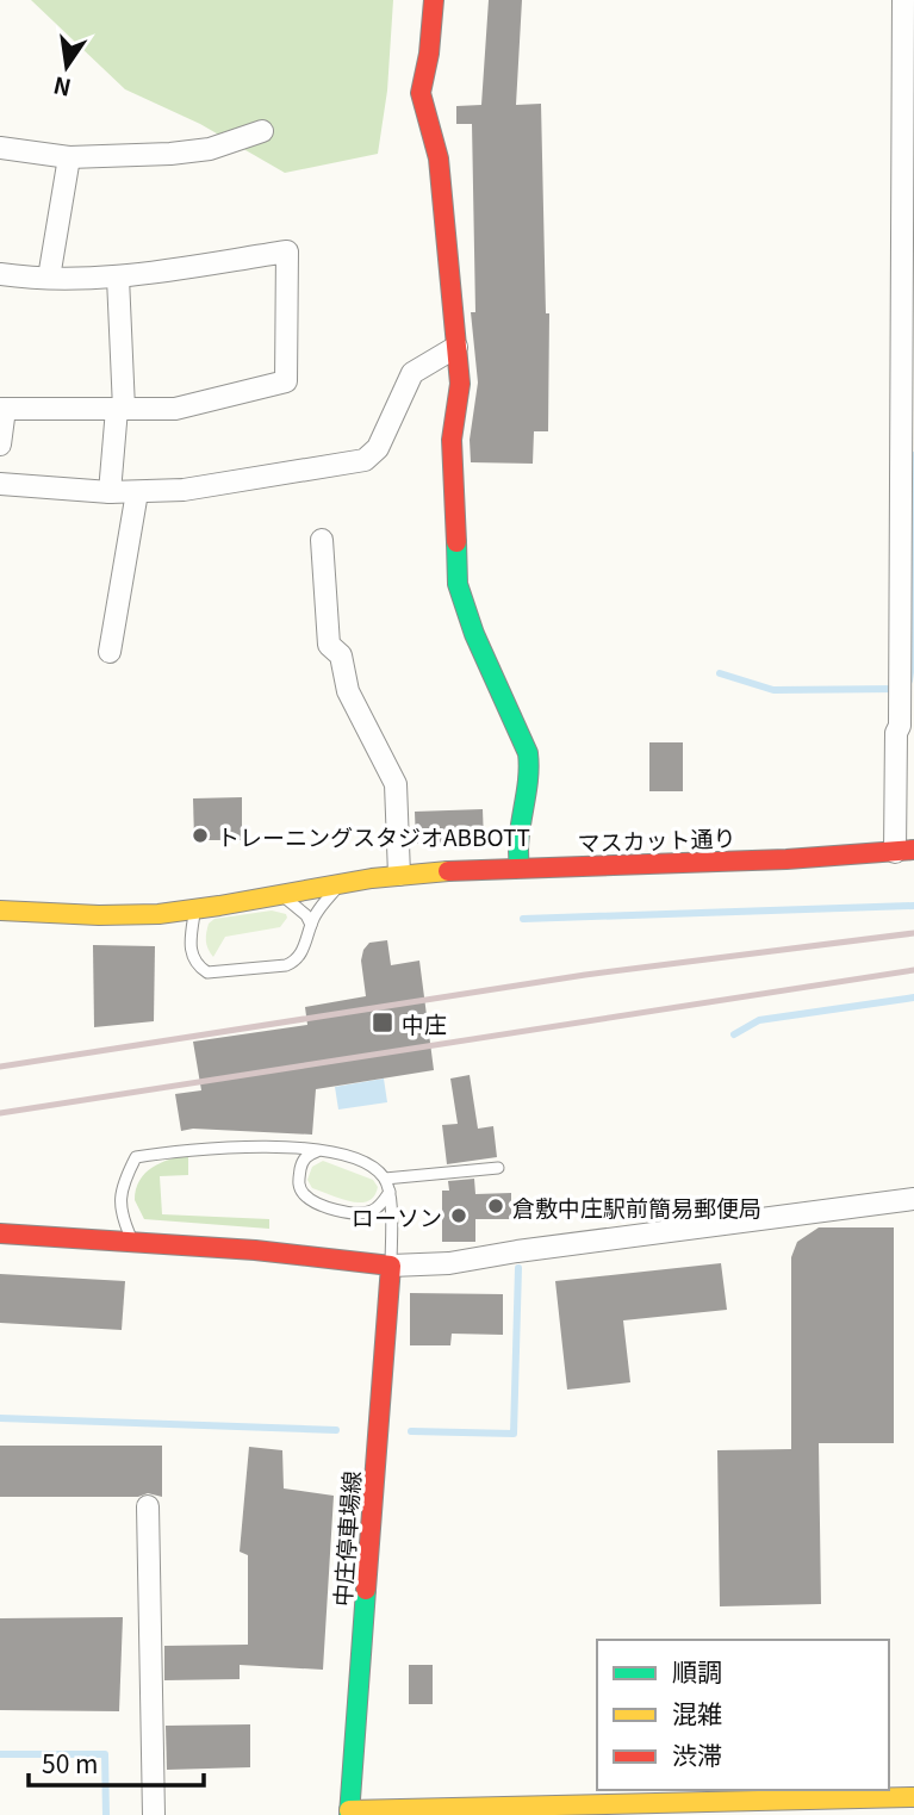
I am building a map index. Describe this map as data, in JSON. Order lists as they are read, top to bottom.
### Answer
{
  "streets": {
    "street": ["マスカット通り", "中庄停車場線"]
  },
  "places": {
    "other": ["トレーニングスタジオABBOTT", "倉敷中庄駅前簡易郵便局", "ローソン"],
    "transit": ["中庄"]
  },
  "legend": ["順調", "混雑", "渋滞"],
  "scale_bar": "50 m",
  "north": "bottom"
}
